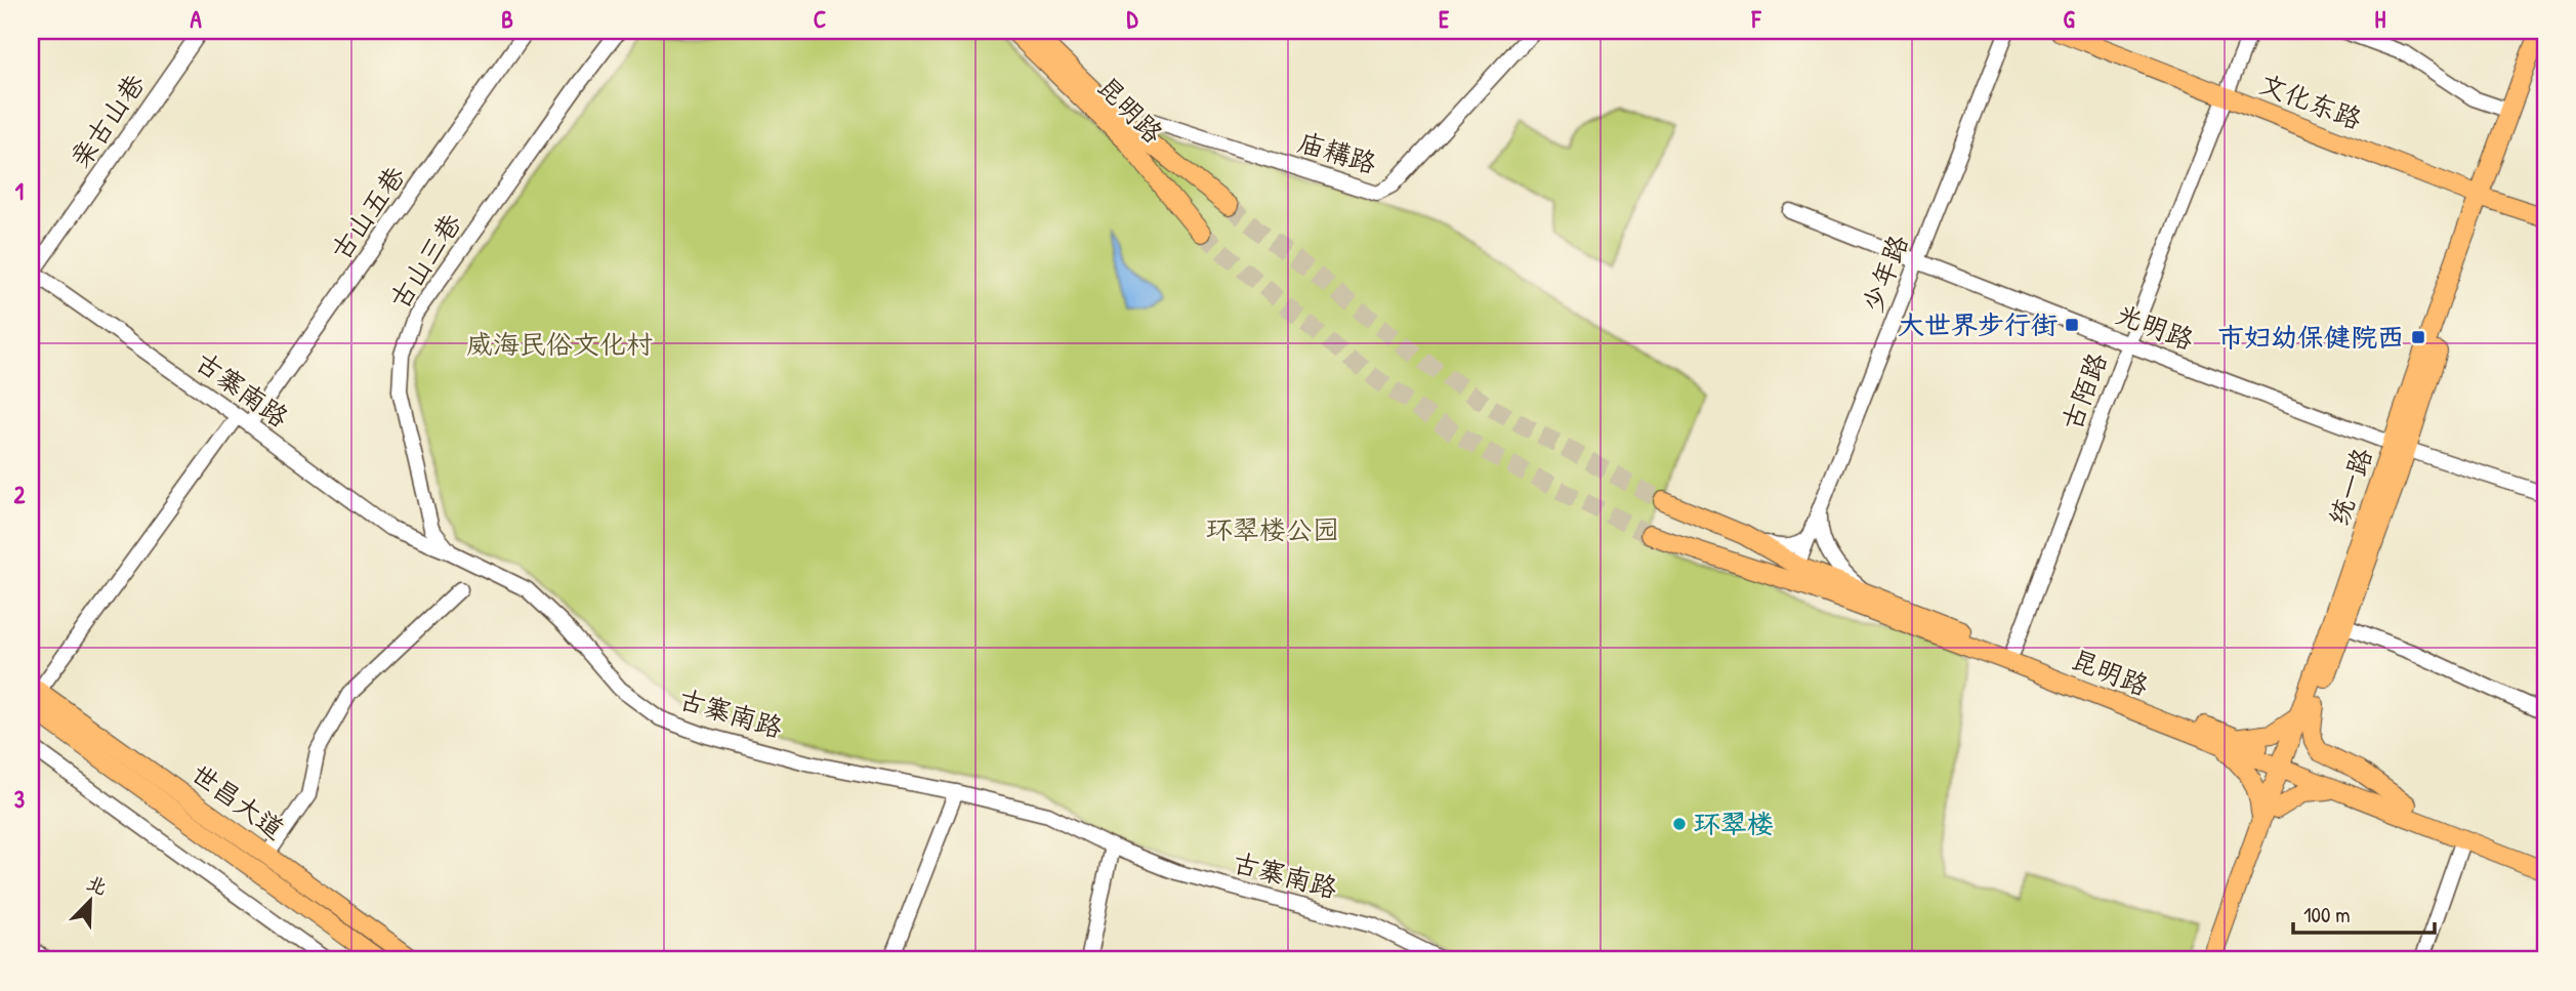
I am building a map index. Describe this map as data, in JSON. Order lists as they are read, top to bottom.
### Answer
{
  "streets": {
    "main road": [
      "文化东路",
      "昆明路",
      "统一路",
      "世昌大道"
    ],
    "street": [
      "亲古山巷",
      "庙耩路",
      "古山五巷",
      "古山三巷",
      "少年路",
      "光明路",
      "古寨南路",
      "古陌路"
    ]
  },
  "crossings": [
    ["文化东路", "古陌路"],
    ["文化东路", "统一路"],
    ["昆明路", "少年路"],
    ["昆明路", "古陌路"],
    ["昆明路", "统一路"],
    ["亲古山巷", "古寨南路"],
    ["古山五巷", "古寨南路"],
    ["古山五巷", "世昌大道"],
    ["古山三巷", "古寨南路"],
    ["少年路", "光明路"],
    ["光明路", "古陌路"],
    ["光明路", "统一路"]
  ],
  "parks": ["威海民俗文化村", "环翠楼公园"],
  "places": {
    "transit": ["大世界步行街", "市妇幼保健院西"],
    "other": ["环翠楼"]
  },
  "scale_bar": "100 m",
  "north": "top right",
  "grid": {
    "columns": [
      "A",
      "B",
      "C",
      "D",
      "E",
      "F",
      "G",
      "H"
    ],
    "rows": ["1", "2", "3"]
  }
}
